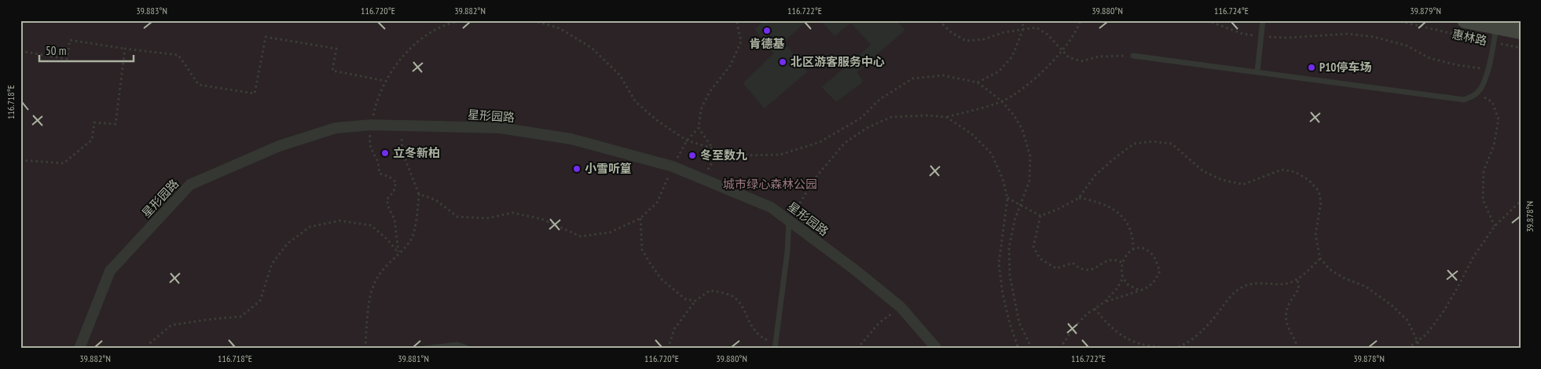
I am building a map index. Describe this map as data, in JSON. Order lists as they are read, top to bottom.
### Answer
{
  "streets": {
    "main road": ["惠林路"],
    "street": ["星形园路"]
  },
  "parks": ["城市绿心森林公园"],
  "places": [
    "肯德基",
    "北区游客服务中心",
    "P10停车场",
    "立冬新柏",
    "冬至数九",
    "小雪听篁"
  ],
  "scale_bar": "50 m",
  "coordinates": [
    "39.883°N",
    "116.720°E",
    "39.882°N",
    "116.722°E",
    "39.880°N",
    "116.724°E",
    "39.879°N",
    "116.718°E",
    "39.878°N",
    "39.881°N"
  ]
}
